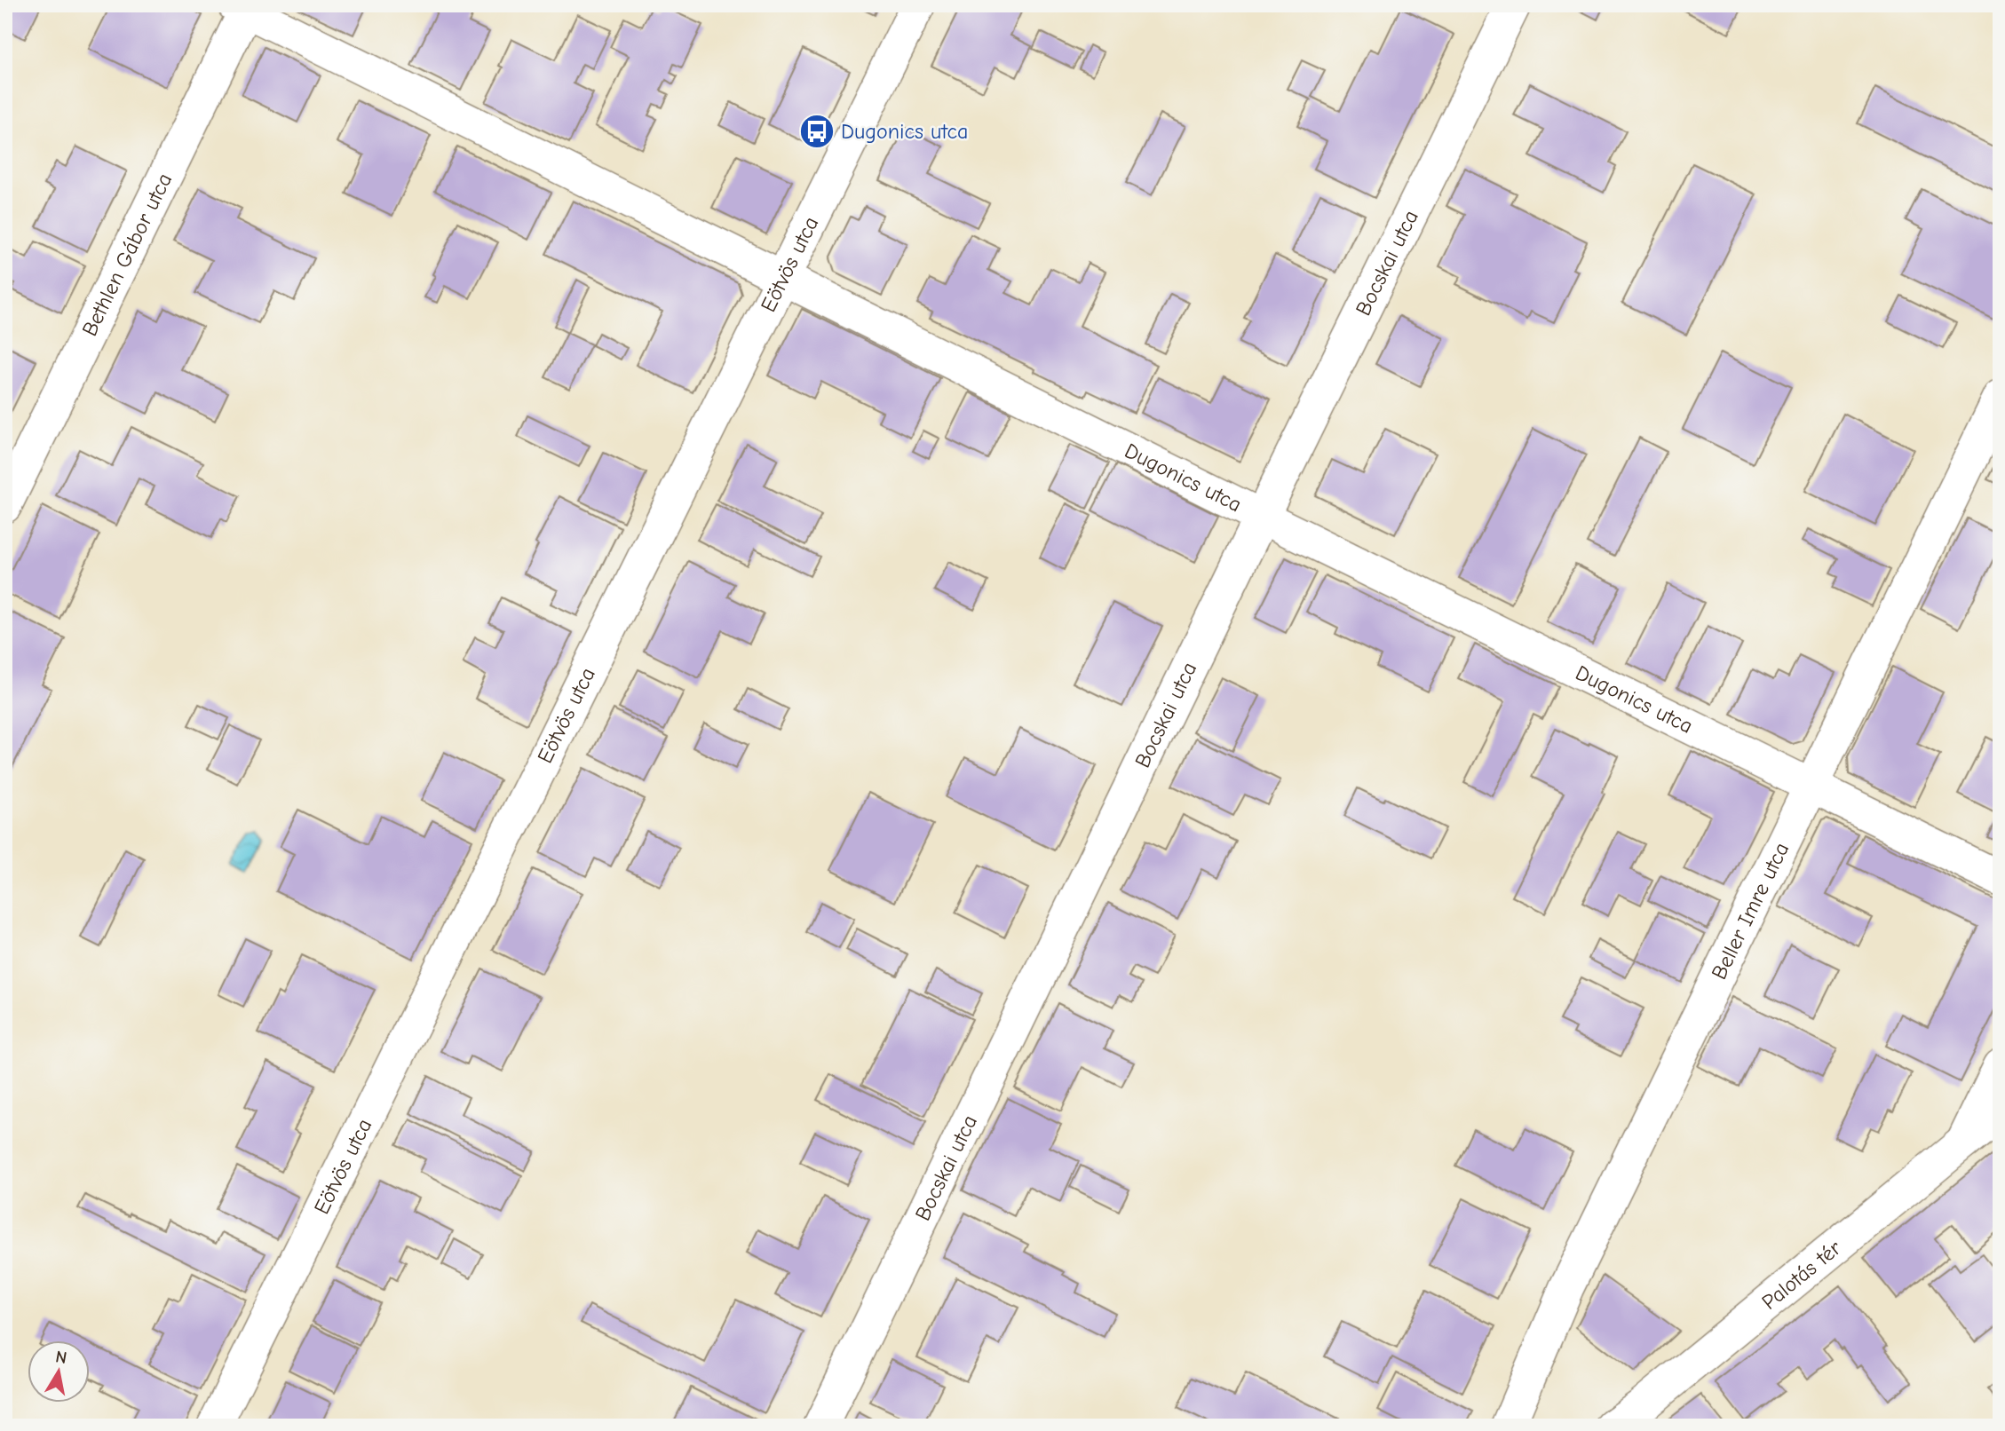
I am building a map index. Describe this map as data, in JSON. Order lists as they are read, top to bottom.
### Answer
{
  "streets": {
    "street": [
      "Bethlen Gábor utca",
      "Bocskai utca",
      "Eötvös utca",
      "Dugonics utca",
      "Beller Imre utca",
      "Palotás tér"
    ]
  },
  "crossings": [
    ["Bethlen Gábor utca", "Dugonics utca"],
    ["Bocskai utca", "Dugonics utca"],
    ["Eötvös utca", "Dugonics utca"],
    ["Dugonics utca", "Beller Imre utca"]
  ],
  "places": {
    "bus stop": ["Dugonics utca"]
  },
  "north": "top"
}
